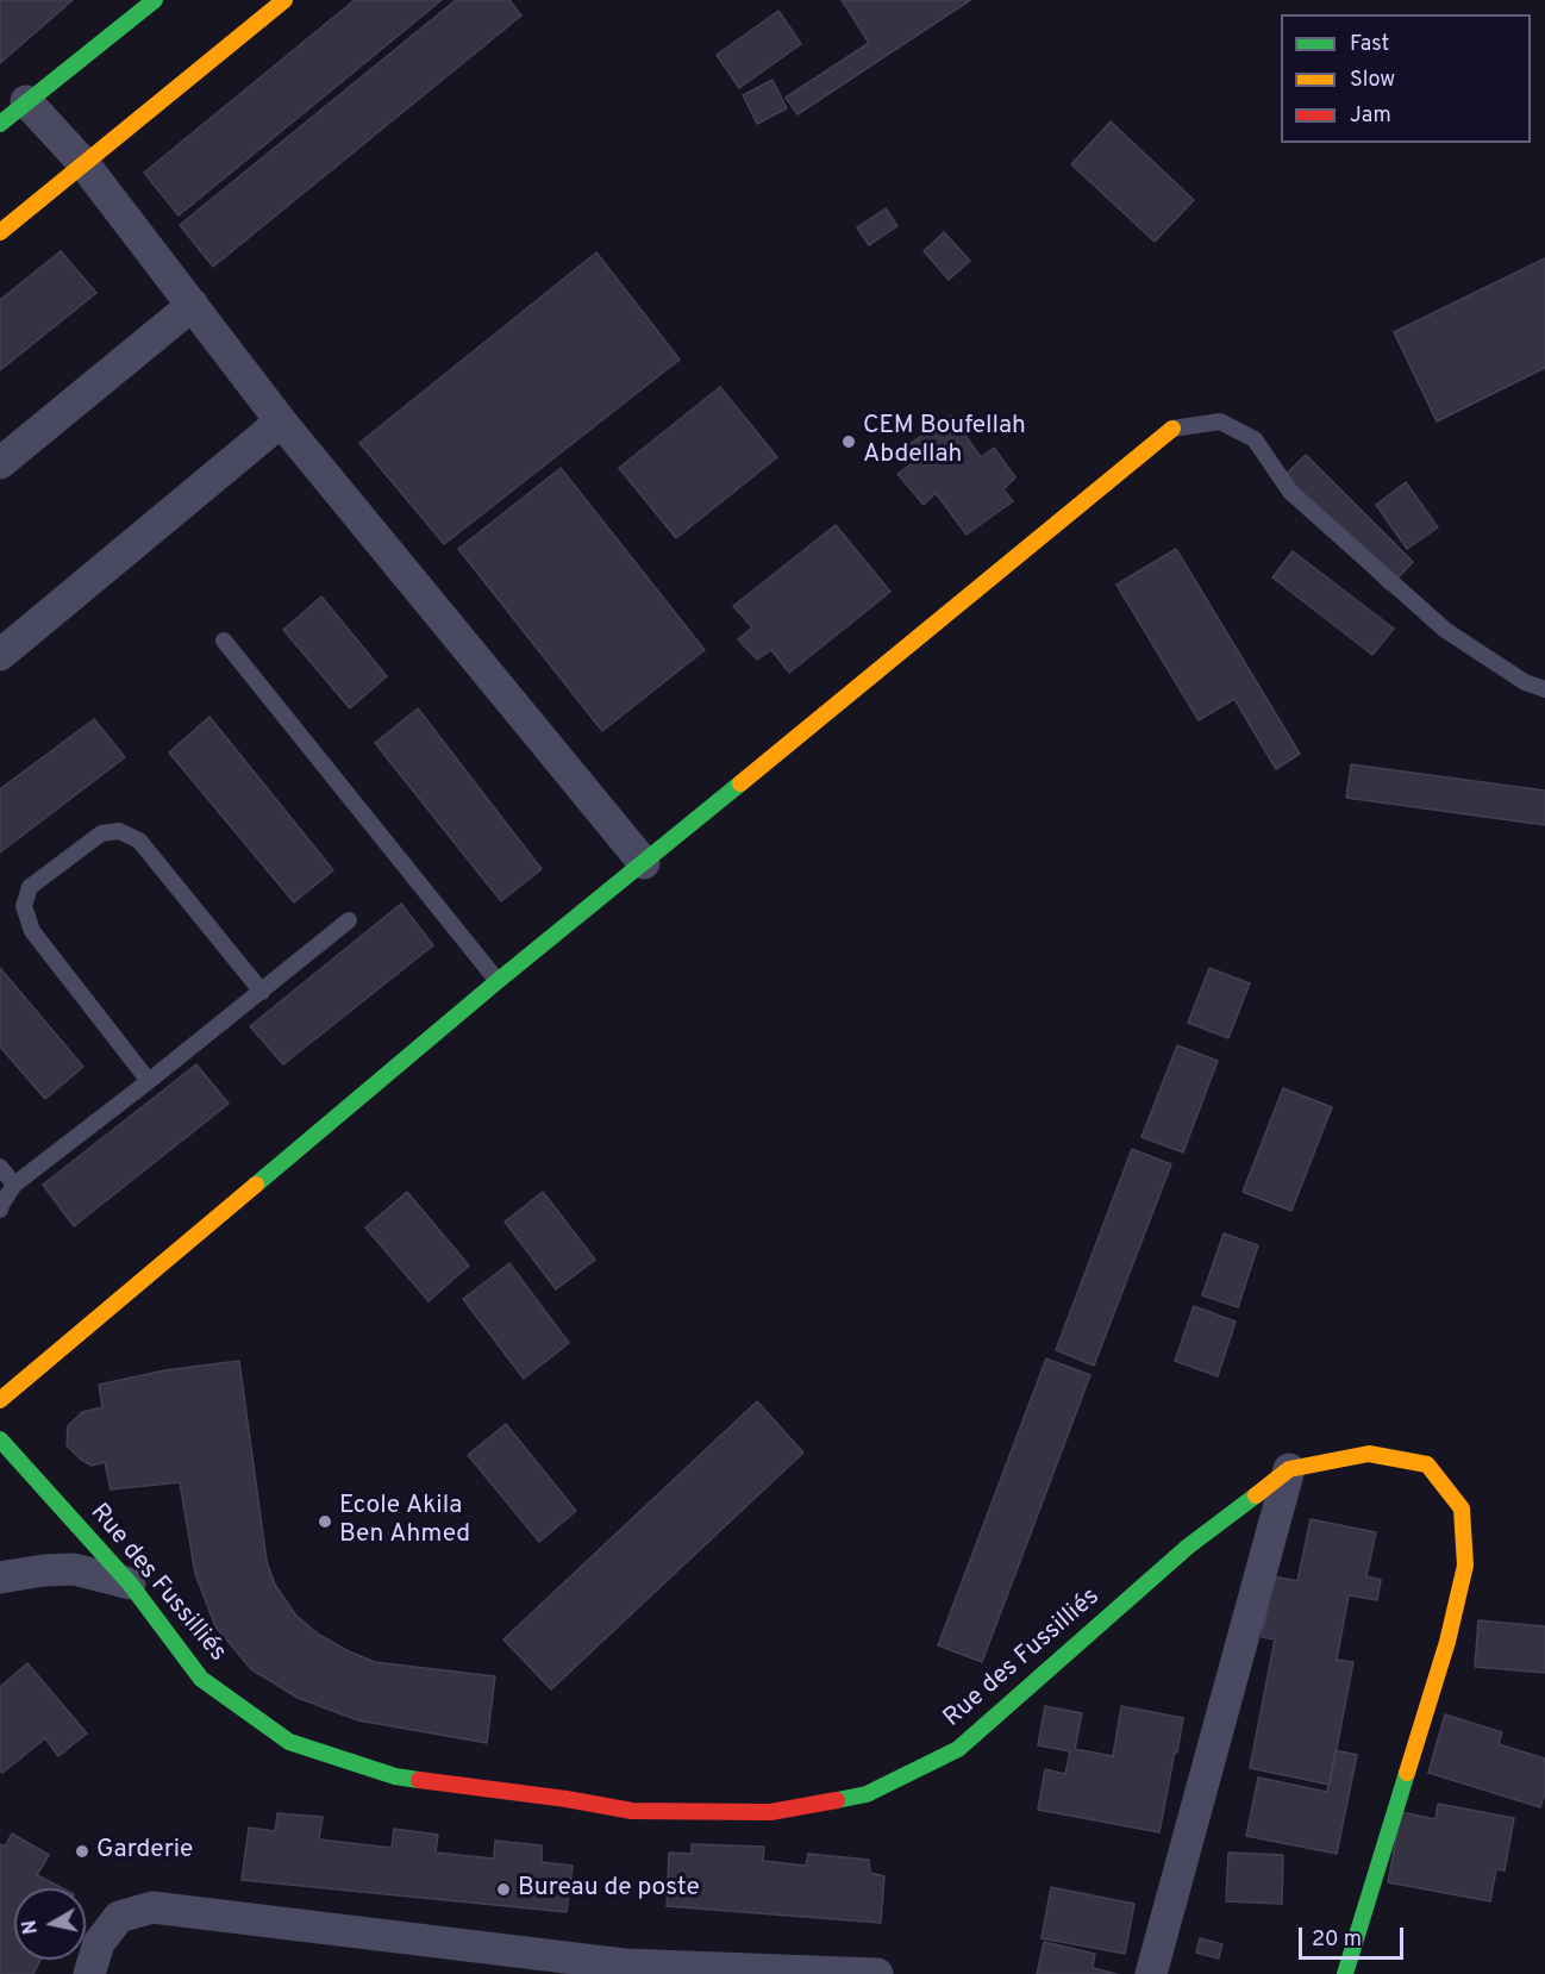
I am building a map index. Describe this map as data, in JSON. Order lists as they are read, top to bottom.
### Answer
{
  "streets": {
    "street": ["Rue des Fussilliés"]
  },
  "places": [
    "CEM Boufellah Abdellah",
    "Ecole Akila Ben Ahmed",
    "Garderie",
    "Bureau de poste"
  ],
  "legend": ["Fast", "Slow", "Jam"],
  "scale_bar": "20 m",
  "north": "left"
}
